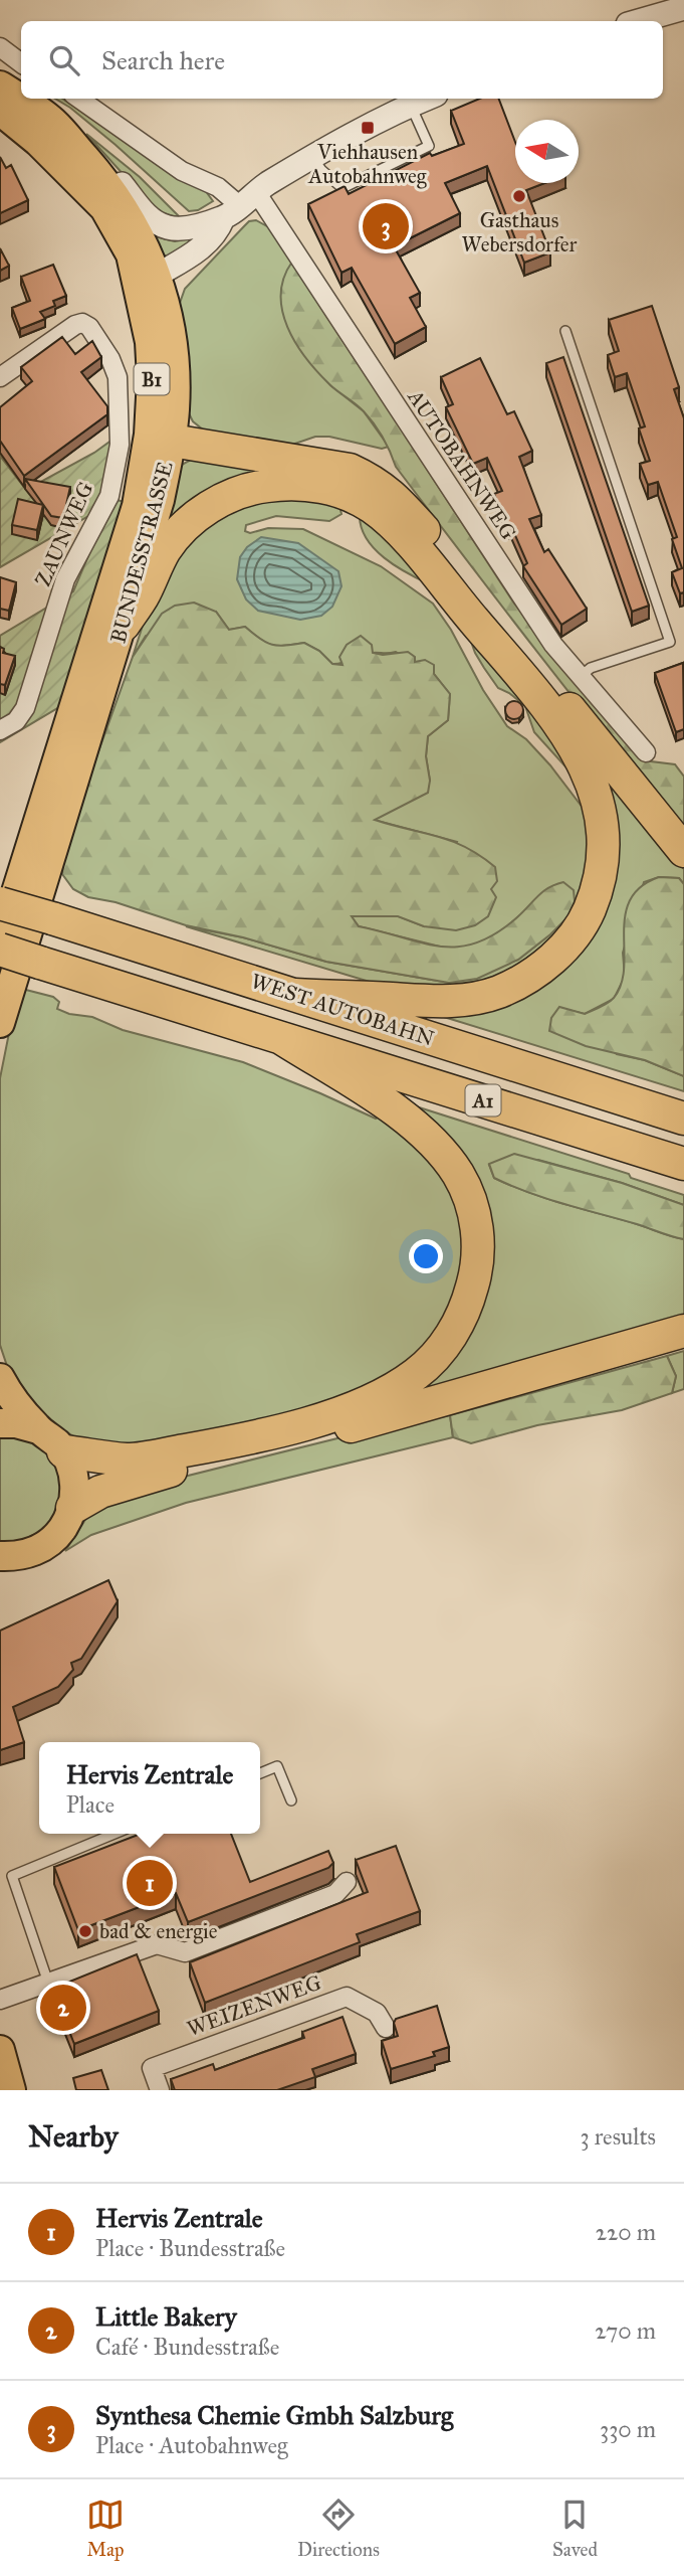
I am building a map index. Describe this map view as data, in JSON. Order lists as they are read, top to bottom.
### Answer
{
  "streets": {
    "highway": ["WEST AUTOBAHN", "A1"],
    "main road": ["B1", "BUNDESSTRASSE"],
    "street": ["AUTOBAHNWEG", "ZAUNWEG", "WEIZENWEG"]
  },
  "places": {
    "transit": ["Viehhausen Autobahnweg"],
    "other": ["Gasthaus Webersdorfer", "bad & energie"]
  },
  "north": "left",
  "page": {
    "search": "Search here",
    "pins": ["3", "1", "2"],
    "popup": ["Hervis Zentrale", "Place"],
    "heading": ["Nearby", "3 results"],
    "list": [
      {
        "mark": "1",
        "name": "Hervis Zentrale",
        "note": "Place · Bundesstraße",
        "value": "220 m"
      },
      {
        "mark": "2",
        "name": "Little Bakery",
        "note": "Café · Bundesstraße",
        "value": "270 m"
      },
      {
        "mark": "3",
        "name": "Synthesa Chemie Gmbh Salzburg",
        "note": "Place · Autobahnweg",
        "value": "330 m"
      }
    ],
    "nav": ["Map", "Directions", "Saved"]
  }
}
